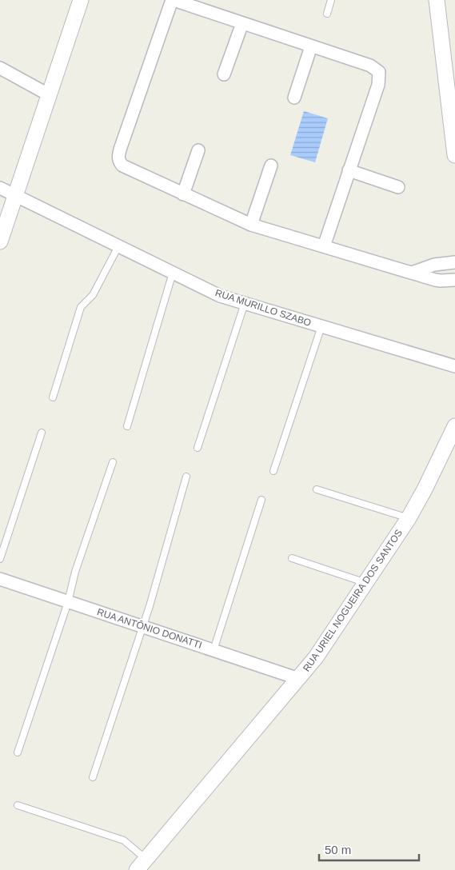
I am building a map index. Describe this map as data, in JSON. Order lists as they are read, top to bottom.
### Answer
{
  "streets": {
    "street": ["RUA MURILLO SZABO", "RUA URIEL NOGUEIRA DOS SANTOS", "RUA ANTÔNIO DONATTI"]
  },
  "crossings": [
    ["RUA URIEL NOGUEIRA DOS SANTOS", "RUA ANTÔNIO DONATTI"]
  ],
  "scale_bar": "50 m"
}
